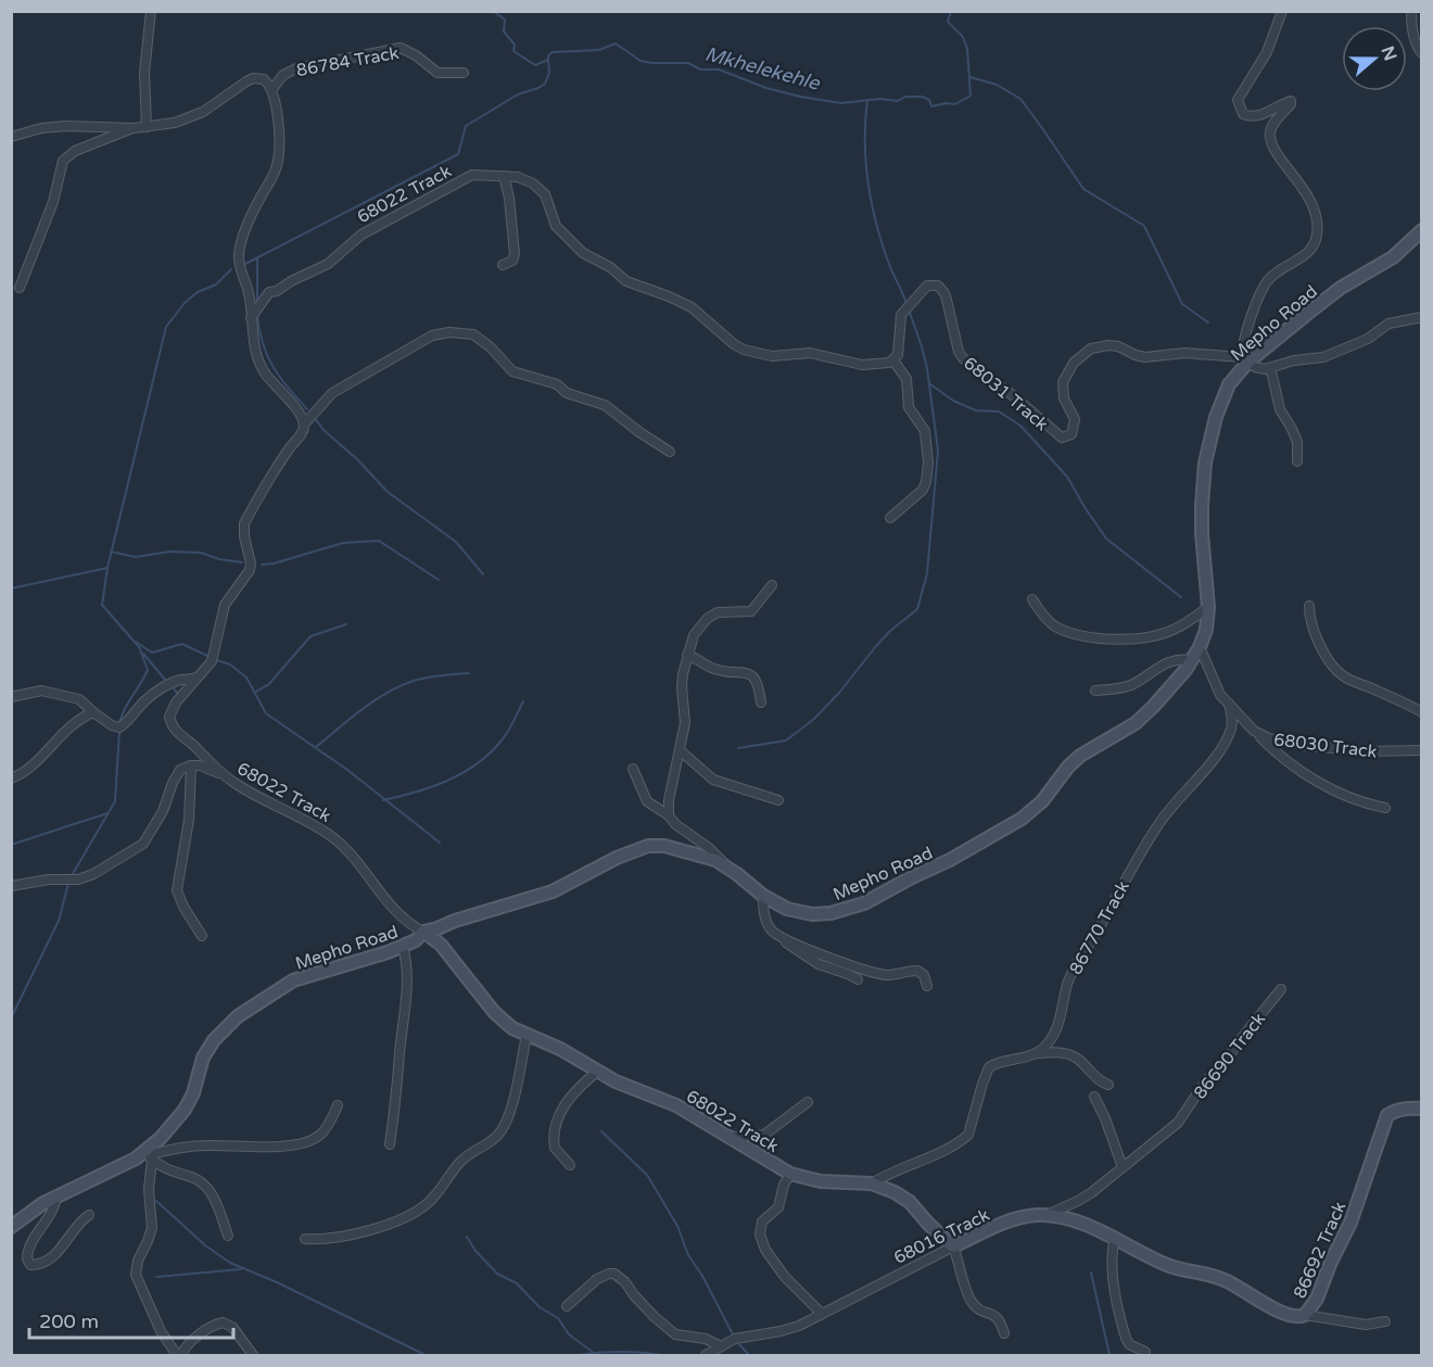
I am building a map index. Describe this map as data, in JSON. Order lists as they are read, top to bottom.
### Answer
{
  "streets": {
    "street": [
      "86784 Track",
      "68022 Track",
      "Mepho Road",
      "68031 Track",
      "68030 Track",
      "86770 Track",
      "86690 Track",
      "68016 Track",
      "86692 Track"
    ]
  },
  "crossings": [
    ["68022 Track", "Mepho Road"],
    ["68022 Track", "68016 Track"],
    ["Mepho Road", "68031 Track"],
    ["Mepho Road", "68030 Track"],
    ["68030 Track", "86770 Track"],
    ["86690 Track", "68016 Track"],
    ["68016 Track", "86692 Track"]
  ],
  "water": ["Mkhelekehle"],
  "scale_bar": "200 m",
  "north": "right"
}
